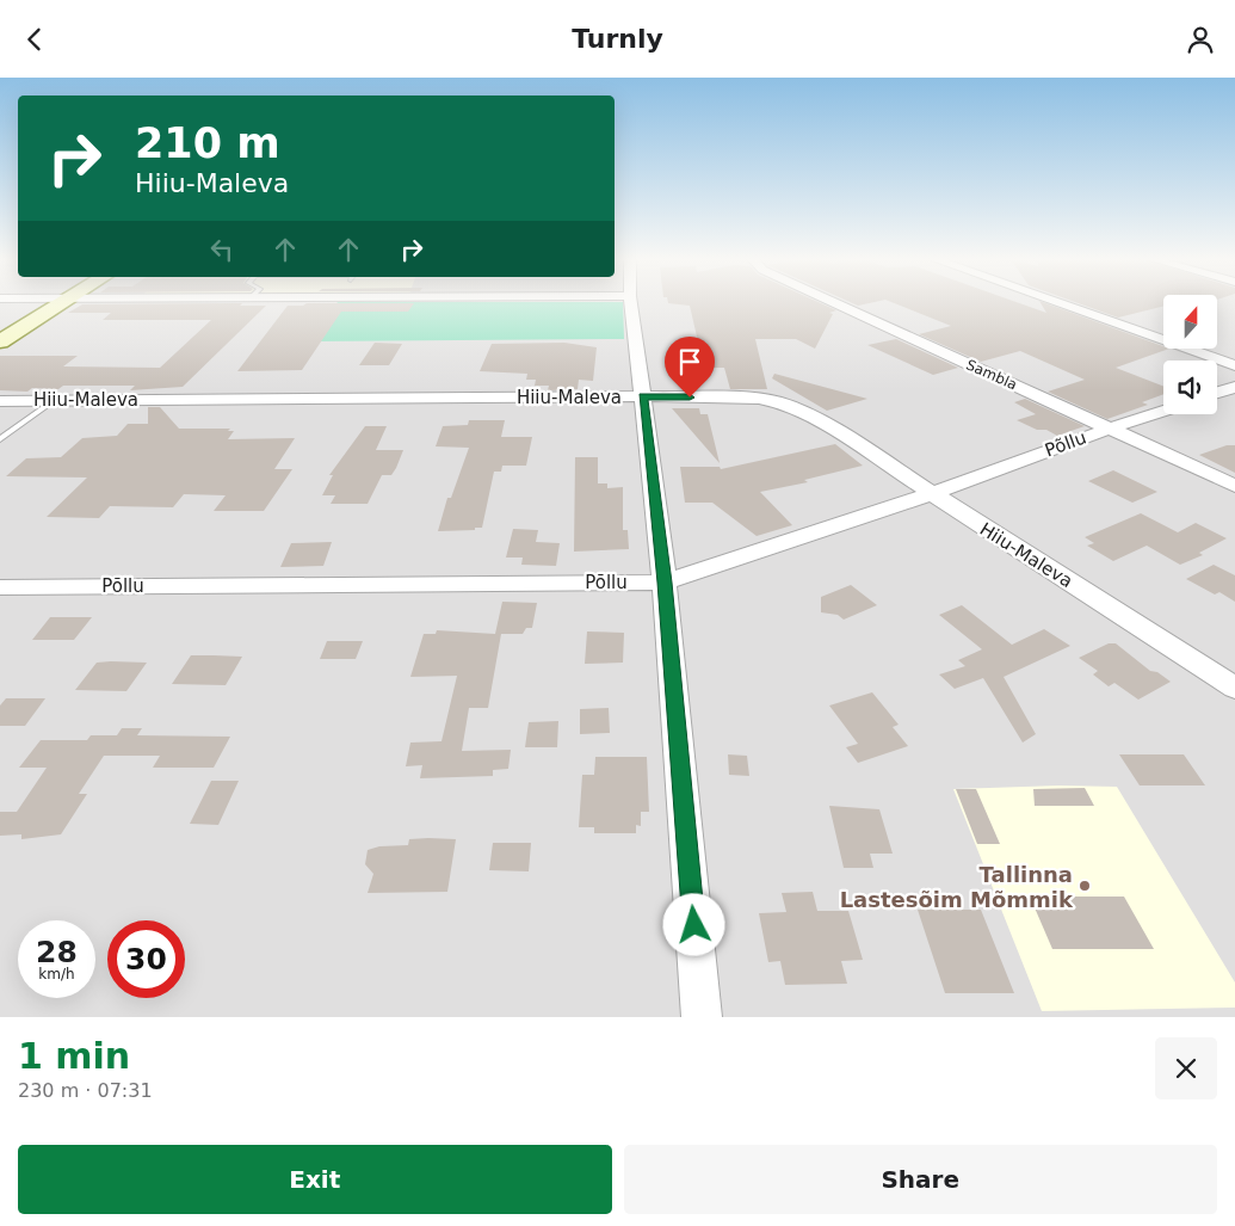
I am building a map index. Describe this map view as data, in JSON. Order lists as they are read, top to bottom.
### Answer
{
  "streets": {
    "street": ["Sambla", "Hiiu-Maleva", "Põllu"]
  },
  "crossings": [
    ["Sambla", "Põllu"],
    ["Hiiu-Maleva", "Põllu"]
  ],
  "places": ["Tallinna Lastesõim Mõmmik"],
  "north": "top",
  "page": {
    "header": "Turnly",
    "turn": ["210 m", "Hiiu-Maleva"],
    "speed": "28 km/h",
    "limit": "30",
    "heading": ["1 min", "230 m · 07:31"],
    "buttons": ["Exit", "Share"]
  }
}
